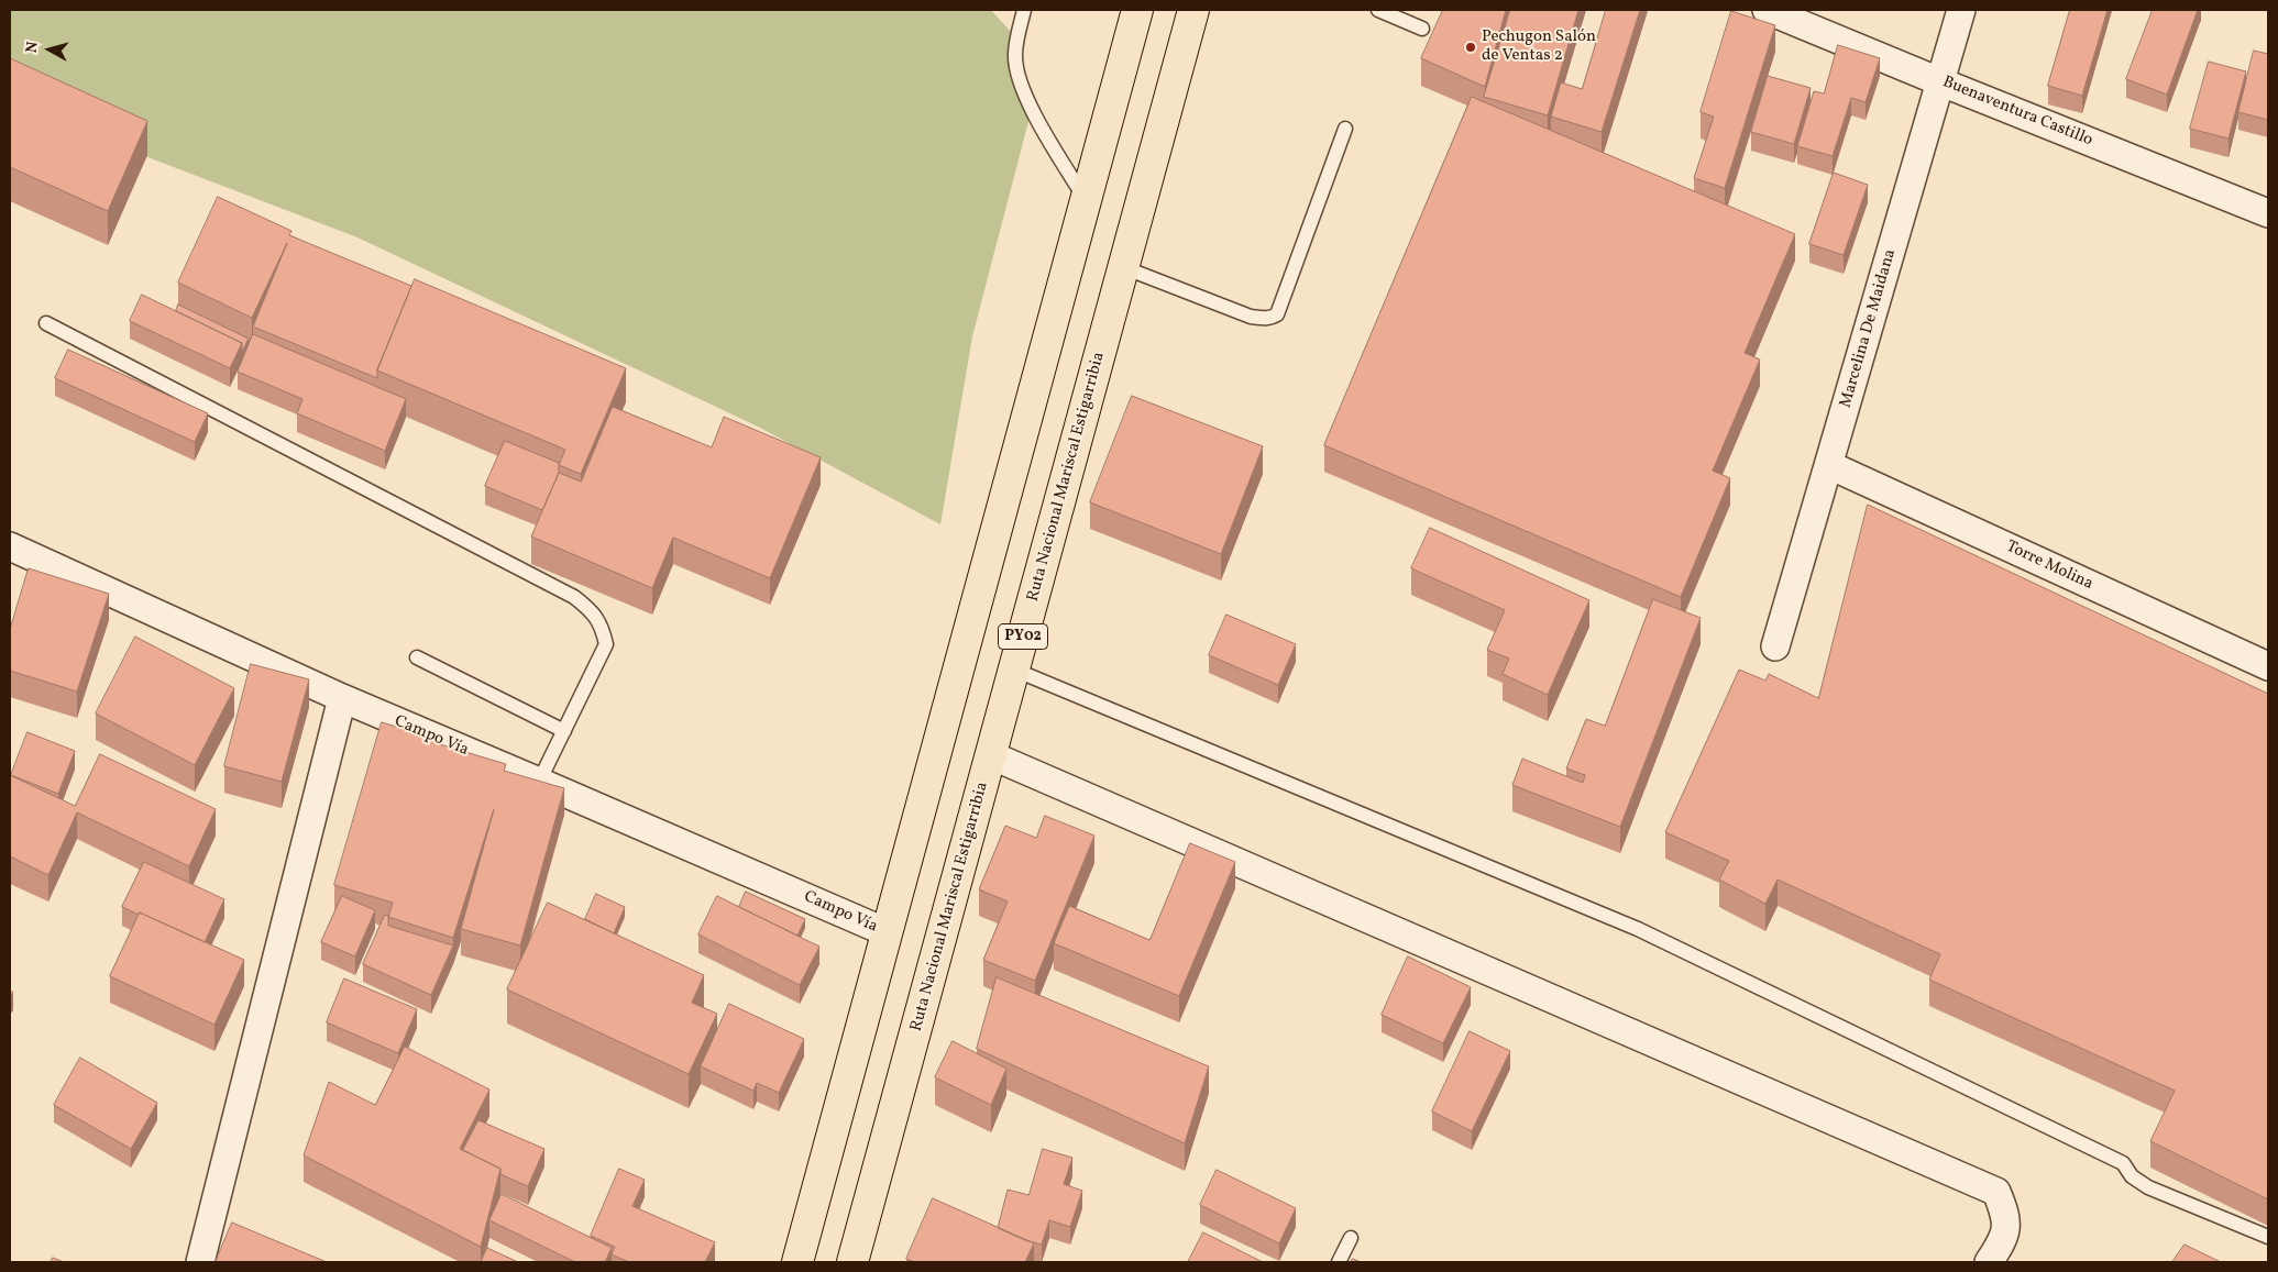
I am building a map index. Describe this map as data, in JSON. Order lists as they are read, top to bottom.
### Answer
{
  "streets": {
    "highway": ["Ruta Nacional Mariscal Estigarribia", "PY02"],
    "street": [
      "Buenaventura Castillo",
      "Marcelina De Maidana",
      "Torre Molina",
      "Campo Vía"
    ]
  },
  "crossings": [
    ["Buenaventura Castillo", "Marcelina De Maidana"],
    ["Marcelina De Maidana", "Torre Molina"]
  ],
  "places": ["Pechugon Salón de Ventas 2"],
  "north": "left"
}
